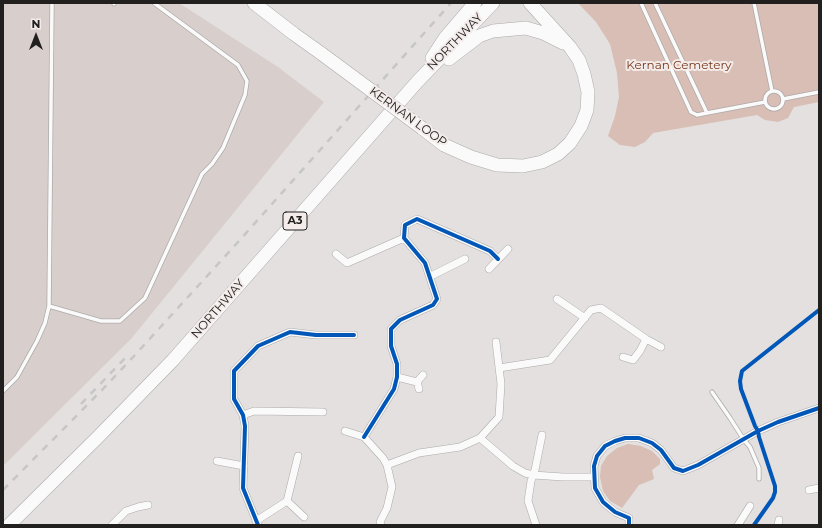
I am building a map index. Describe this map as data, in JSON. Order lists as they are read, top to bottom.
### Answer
{
  "streets": {
    "highway": ["NORTHWAY", "KERNAN LOOP", "A3"]
  },
  "crossings": [
    ["NORTHWAY", "A3"],
    ["KERNAN LOOP", "A3"]
  ],
  "parks": ["Kernan Cemetery"],
  "north": "top"
}
